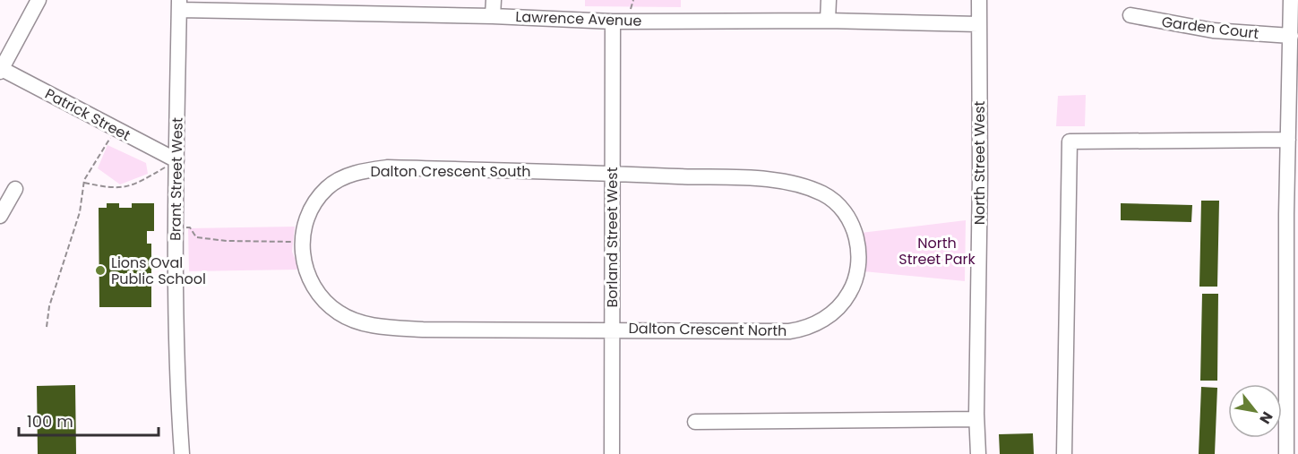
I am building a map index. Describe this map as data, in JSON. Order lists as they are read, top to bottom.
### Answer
{
  "streets": {
    "street": [
      "Lawrence Avenue",
      "Garden Court",
      "Patrick Street",
      "North Street West",
      "Dalton Crescent South",
      "Brant Street West",
      "Borland Street West",
      "Dalton Crescent North"
    ]
  },
  "crossings": [
    ["Lawrence Avenue", "North Street West"],
    ["Lawrence Avenue", "Brant Street West"],
    ["Lawrence Avenue", "Borland Street West"],
    ["Patrick Street", "Brant Street West"],
    ["Dalton Crescent South", "Borland Street West"],
    ["Dalton Crescent South", "Dalton Crescent North"],
    ["Borland Street West", "Dalton Crescent North"]
  ],
  "parks": ["North Street Park"],
  "places": ["Lions Oval Public School"],
  "scale_bar": "100 m",
  "north": "bottom right"
}
